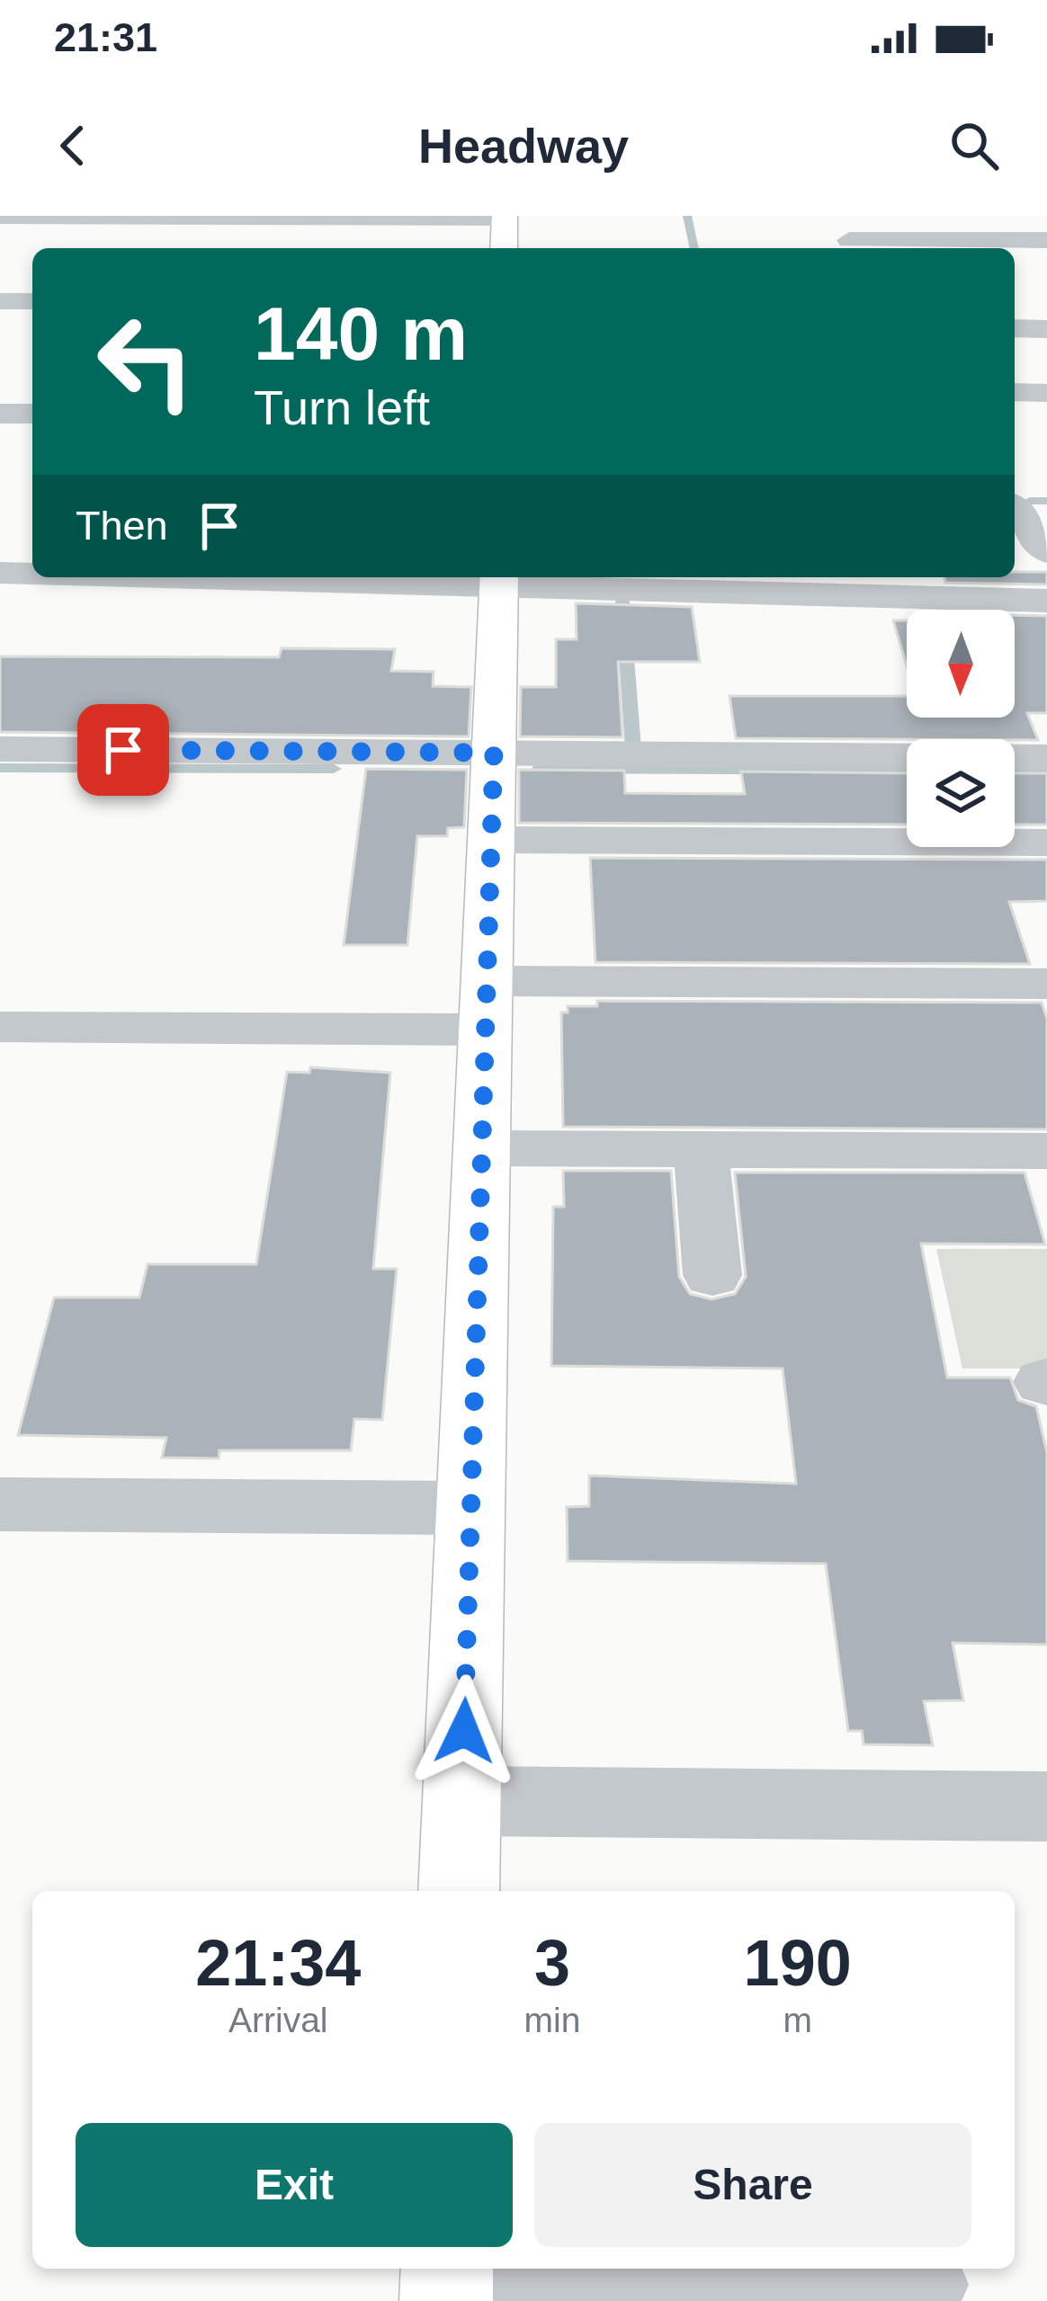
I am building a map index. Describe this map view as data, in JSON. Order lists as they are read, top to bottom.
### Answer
{
  "north": "bottom",
  "page": {
    "status": "21:31",
    "header": "Headway",
    "turn": ["140 m", "Turn left"],
    "then": "Then",
    "eta": [
      "21:34",
      "Arrival",
      "3",
      "min",
      "190",
      "m"
    ],
    "buttons": ["Exit", "Share"]
  }
}
